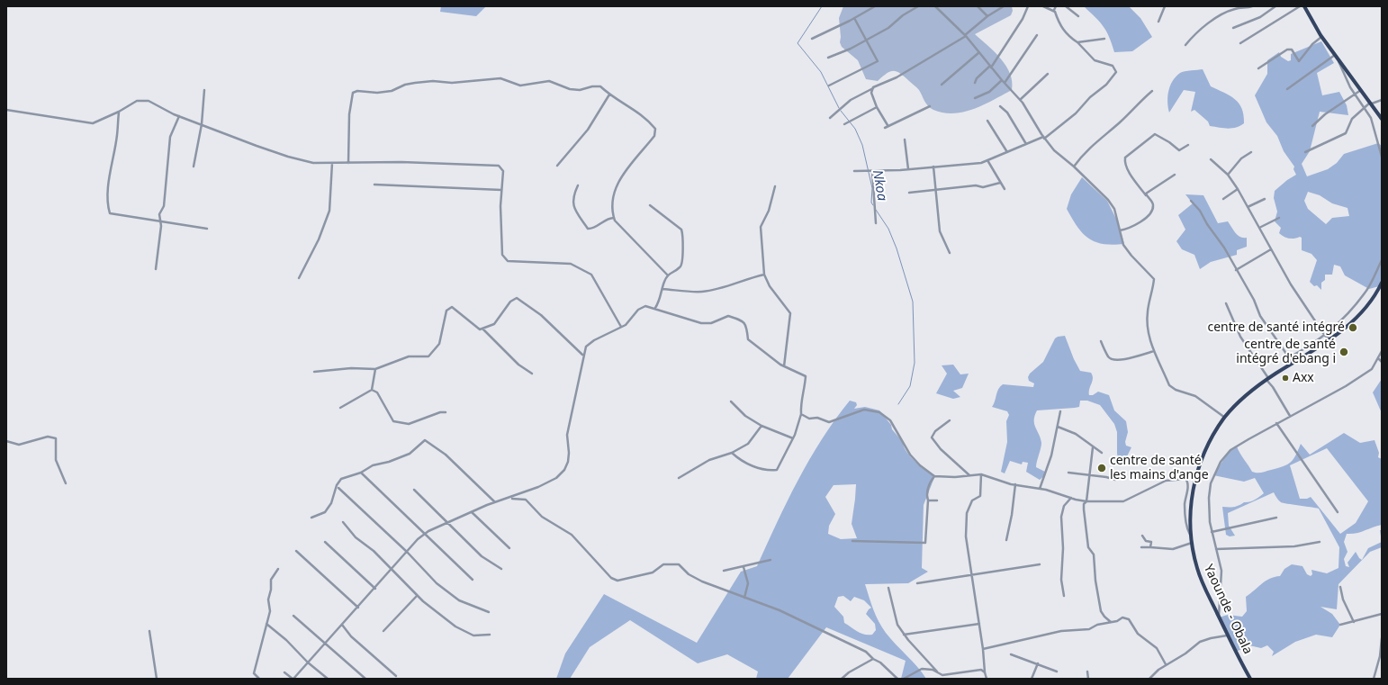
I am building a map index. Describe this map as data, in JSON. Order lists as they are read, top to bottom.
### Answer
{
  "streets": {
    "highway": ["Yaounde - Obala"]
  },
  "water": ["Nkoa"],
  "places": [
    "centre de santé intégré",
    "centre de santé intégré d'ebang i",
    "Axx",
    "centre de santé les mains d'ange"
  ]
}
